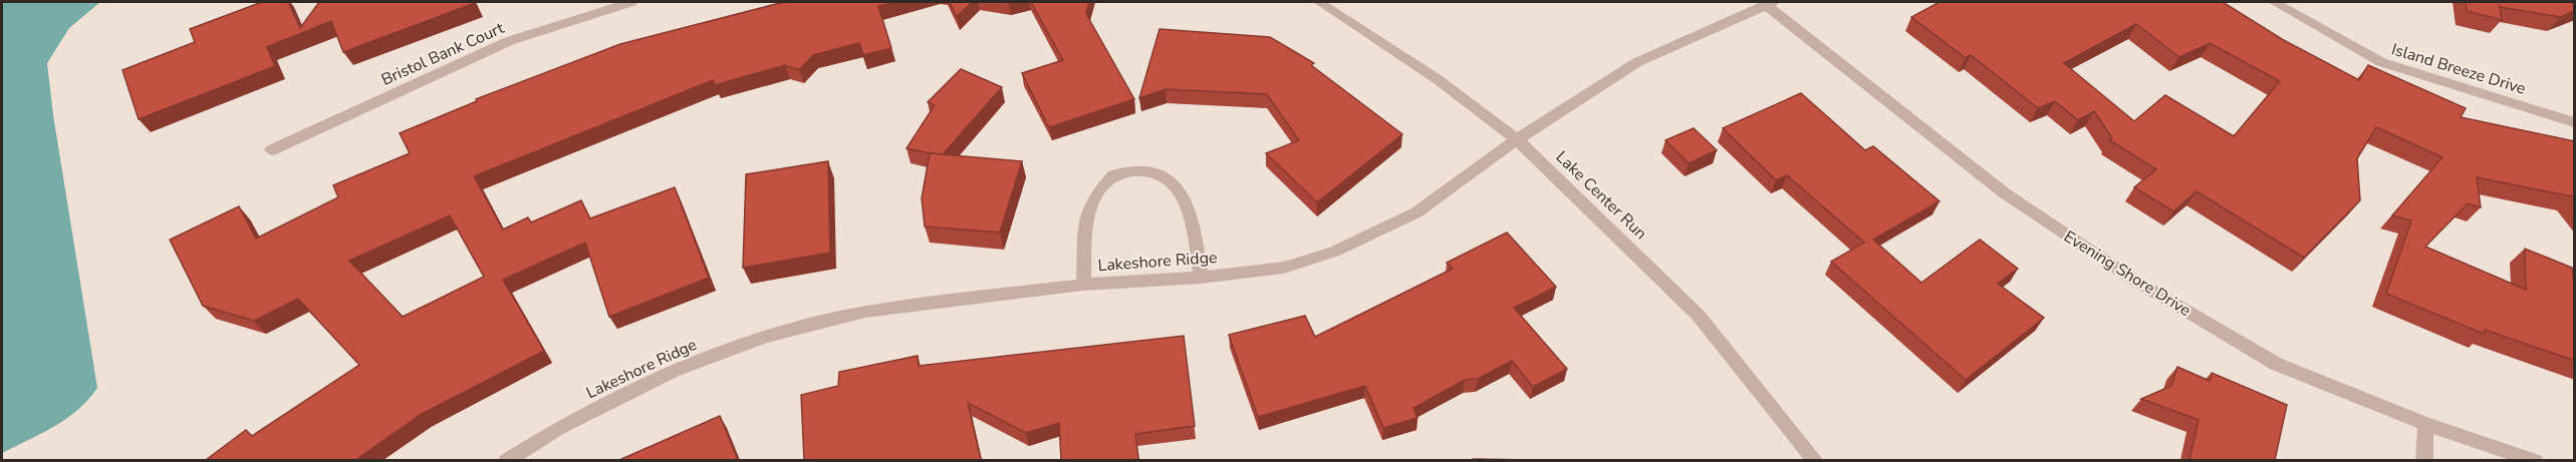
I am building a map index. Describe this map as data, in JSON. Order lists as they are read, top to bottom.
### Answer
{
  "streets": {
    "street": [
      "Bristol Bank Court",
      "Island Breeze Drive",
      "Lake Center Run",
      "Lakeshore Ridge",
      "Evening Shore Drive"
    ]
  },
  "crossings": [
    ["Lake Center Run", "Lakeshore Ridge"],
    ["Lakeshore Ridge", "Evening Shore Drive"]
  ]
}
